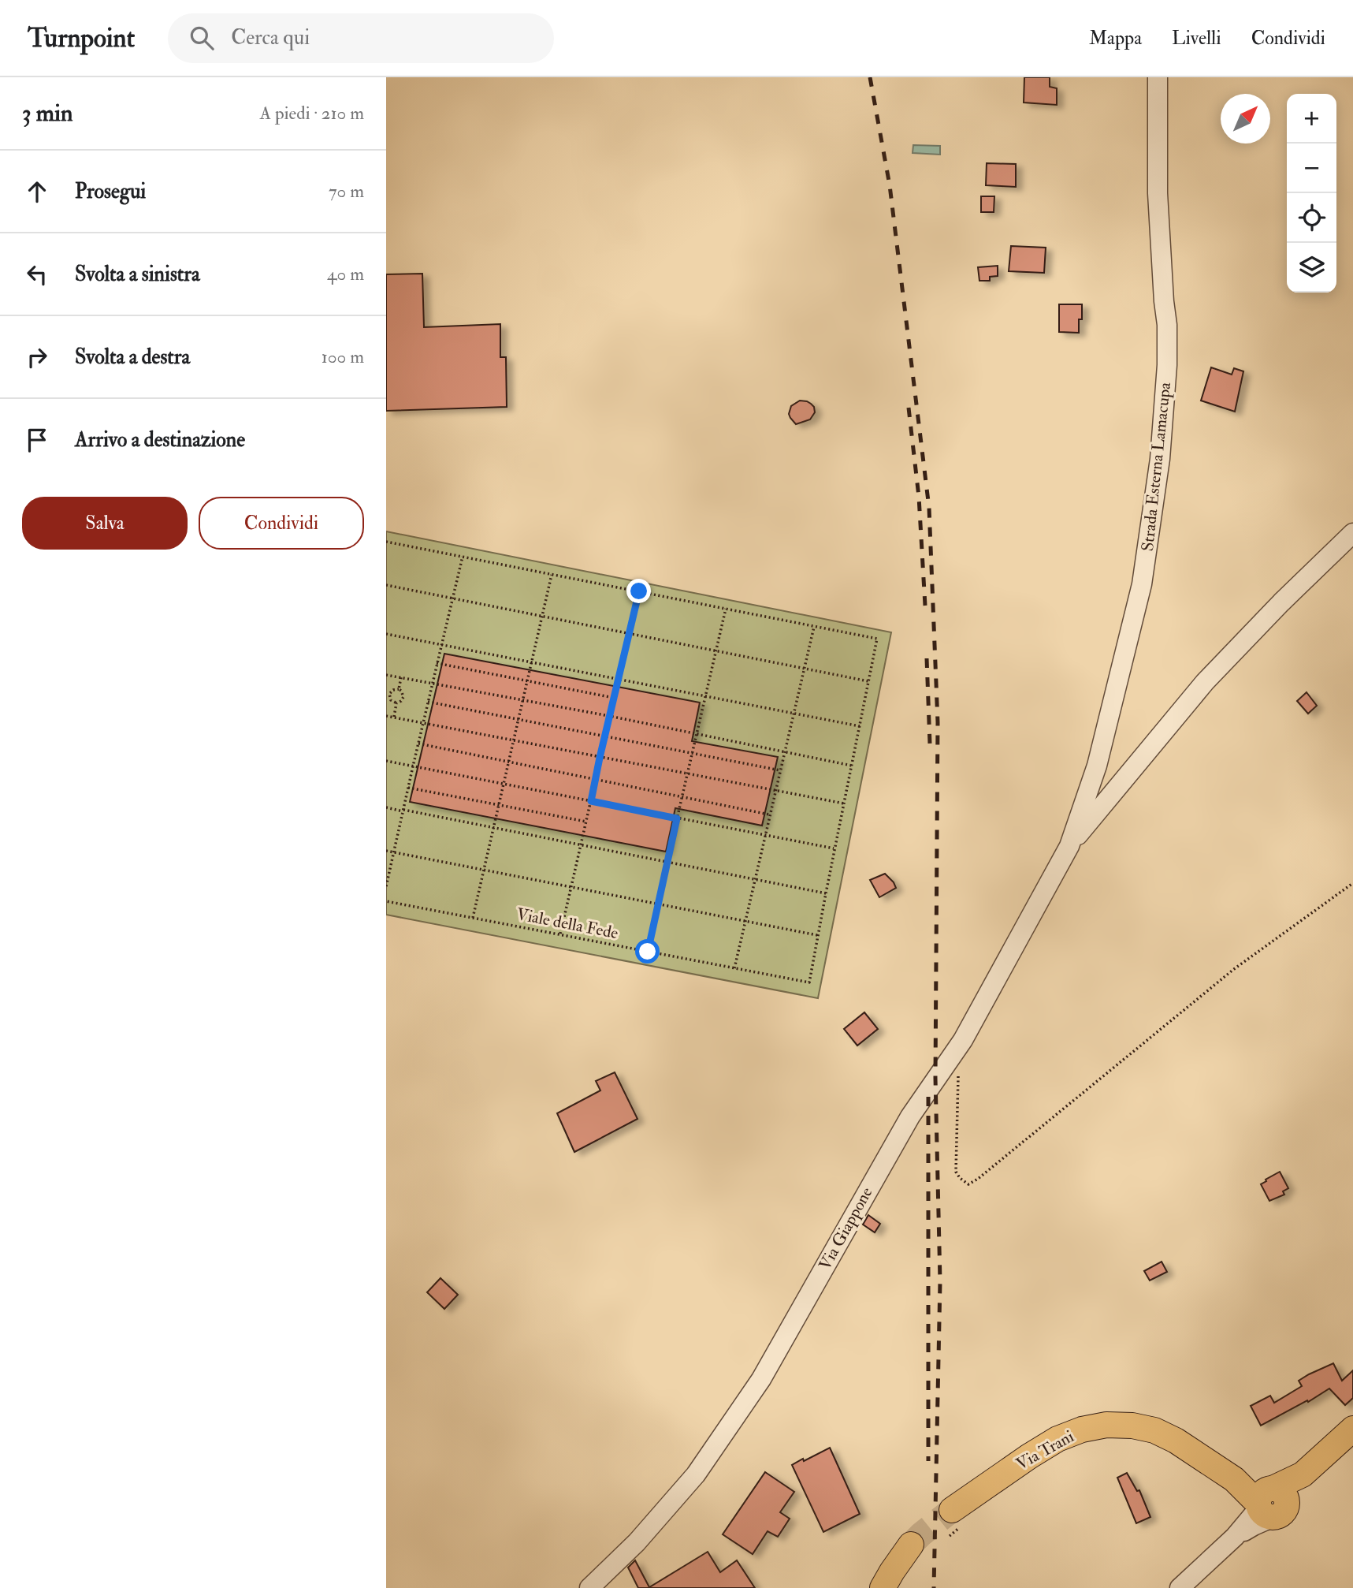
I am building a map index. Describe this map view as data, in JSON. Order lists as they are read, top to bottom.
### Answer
{
  "streets": {
    "main road": ["Via Trani"],
    "street": ["Strada Esterna Lamacupa", "Via Giappone"],
    "path": ["Viale della Fede"]
  },
  "crossings": [
    ["Strada Esterna Lamacupa", "Via Giappone"]
  ],
  "north": "top right",
  "page": {
    "header": "Turnpoint",
    "search": "Cerca qui",
    "nav": ["Mappa", "Livelli", "Condividi"],
    "heading": ["3 min", "A piedi · 210 m"],
    "map_buttons": ["+", "−"],
    "list": [
      ["Prosegui", "70 m"],
      ["Svolta a sinistra", "40 m"],
      ["Svolta a destra", "100 m"],
      "Arrivo a destinazione"
    ],
    "buttons": ["Salva", "Condividi"]
  }
}
